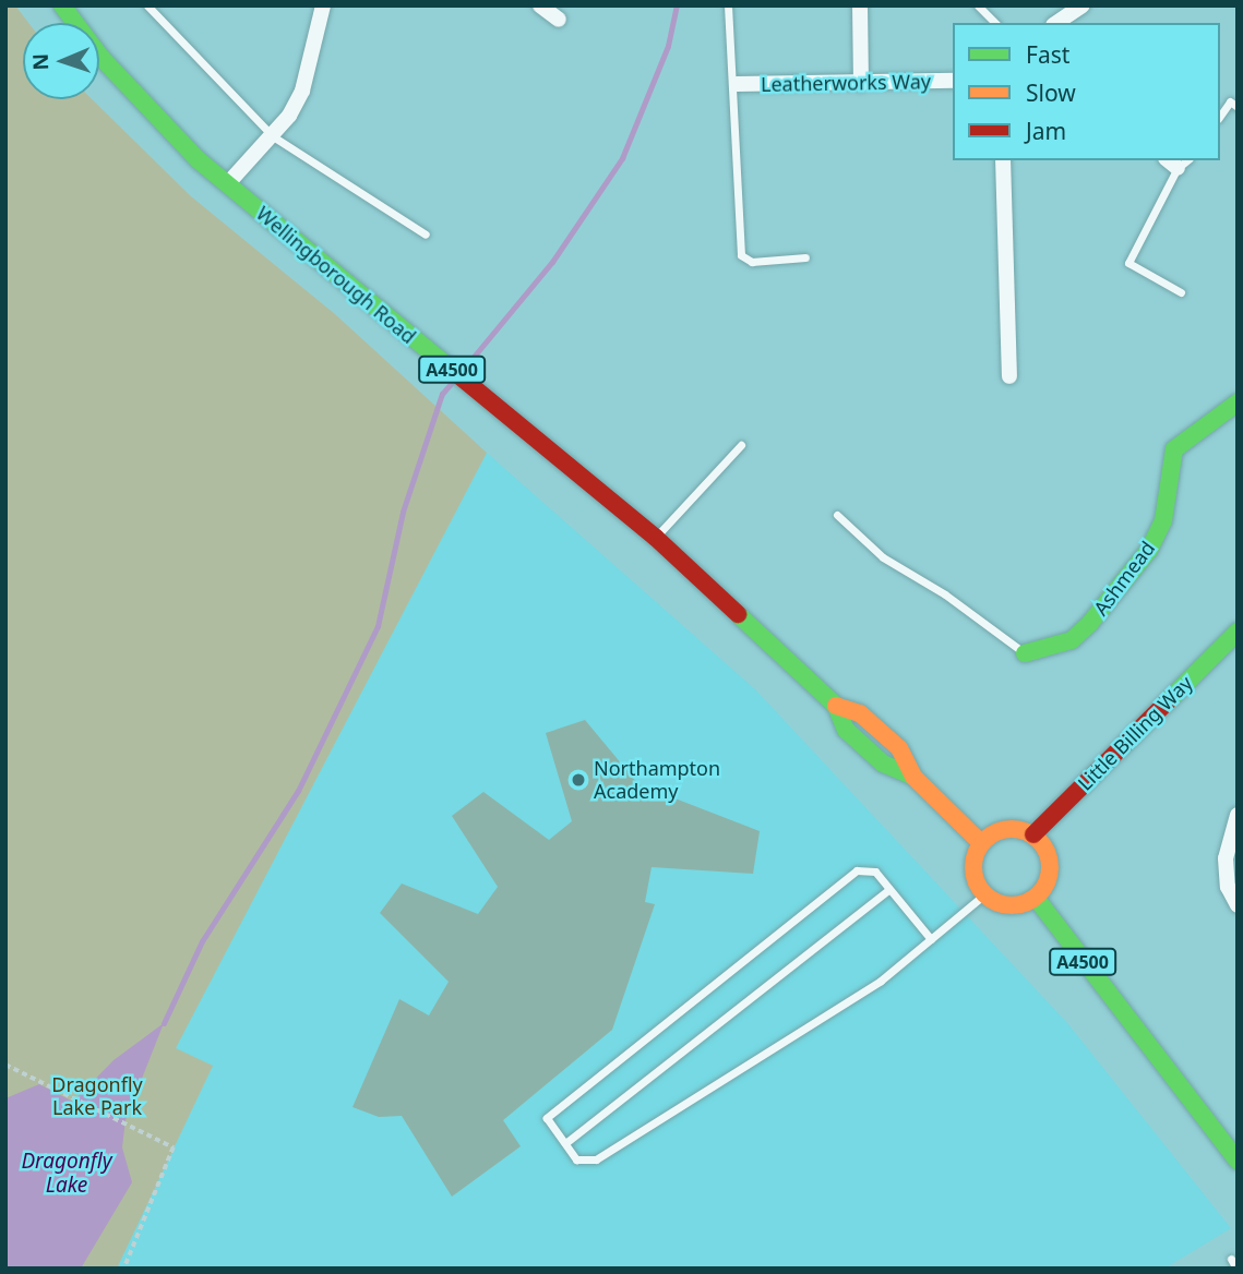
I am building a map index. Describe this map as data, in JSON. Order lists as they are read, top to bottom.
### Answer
{
  "streets": {
    "main road": [
      "Wellingborough Road",
      "A4500",
      "Ashmead",
      "Little Billing Way"
    ],
    "street": ["Leatherworks Way"]
  },
  "crossings": [
    ["Wellingborough Road", "A4500"],
    ["Wellingborough Road", "Little Billing Way"],
    ["A4500", "Little Billing Way"]
  ],
  "water": ["Dragonfly Lake"],
  "parks": ["Dragonfly Lake Park"],
  "places": ["Northampton Academy"],
  "legend": ["Fast", "Slow", "Jam"],
  "north": "left"
}
